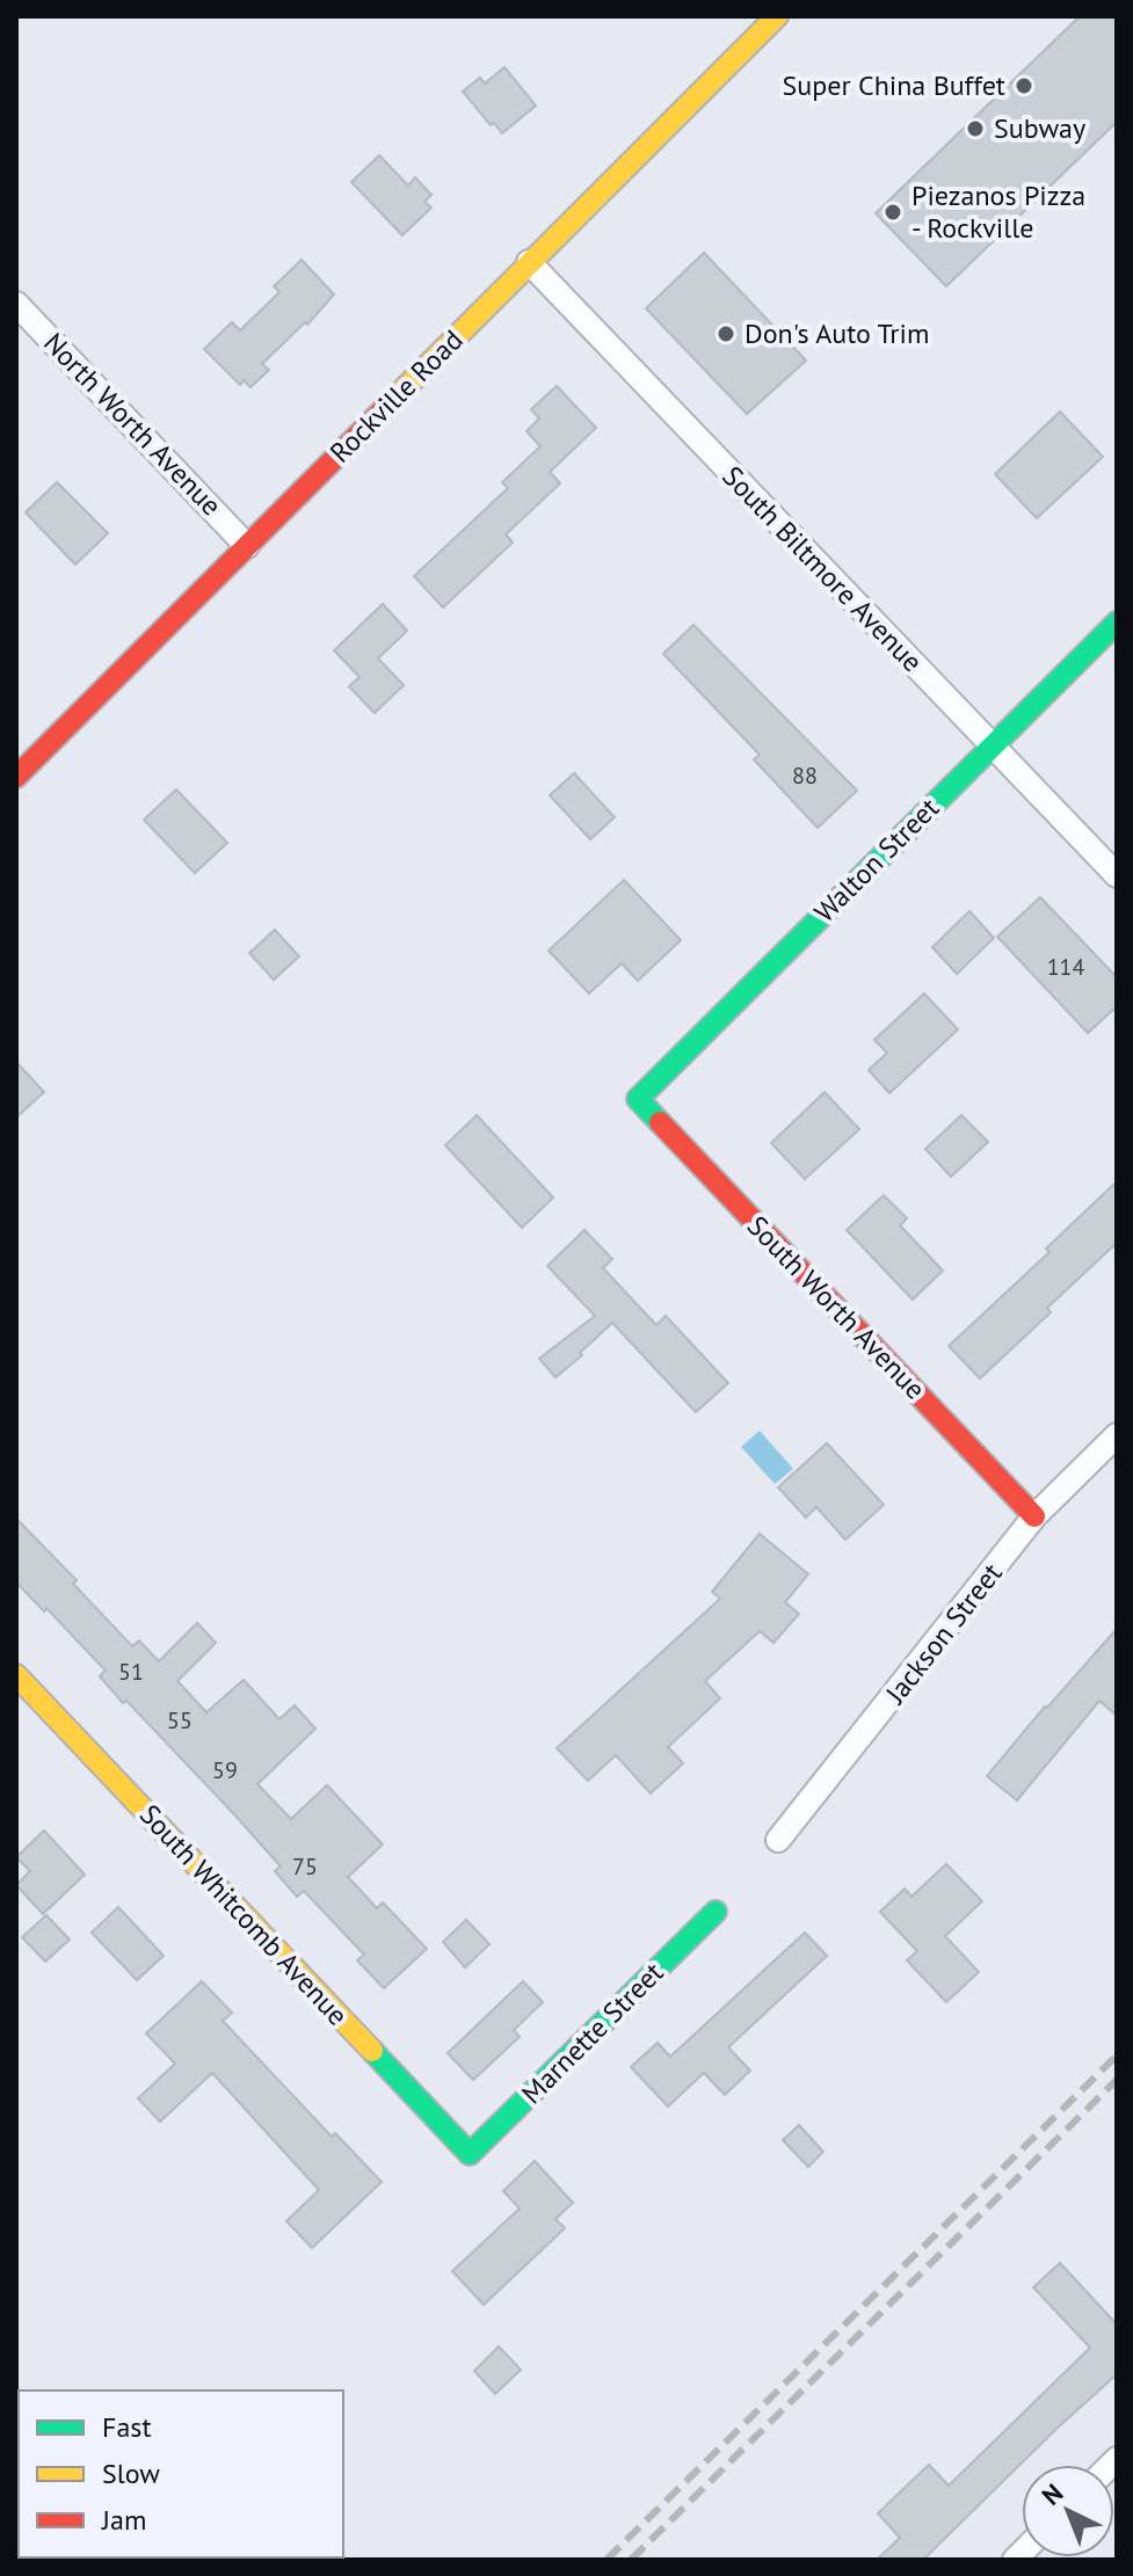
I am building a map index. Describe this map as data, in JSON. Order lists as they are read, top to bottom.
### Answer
{
  "streets": {
    "street": [
      "Rockville Road",
      "North Worth Avenue",
      "South Biltmore Avenue",
      "Walton Street",
      "South Worth Avenue",
      "Jackson Street",
      "South Whitcomb Avenue",
      "Marnette Street"
    ]
  },
  "crossings": [
    ["Rockville Road", "North Worth Avenue"],
    ["Rockville Road", "South Biltmore Avenue"],
    ["South Biltmore Avenue", "Walton Street"],
    ["Walton Street", "South Worth Avenue"],
    ["South Worth Avenue", "Jackson Street"],
    ["South Whitcomb Avenue", "Marnette Street"]
  ],
  "places": [
    "Super China Buffet",
    "Subway",
    "Piezanos Pizza - Rockville",
    "Don's Auto Trim"
  ],
  "house_numbers": [
    "88",
    "114",
    "51",
    "55",
    "59",
    "75"
  ],
  "legend": ["Fast", "Slow", "Jam"],
  "north": "top left"
}
